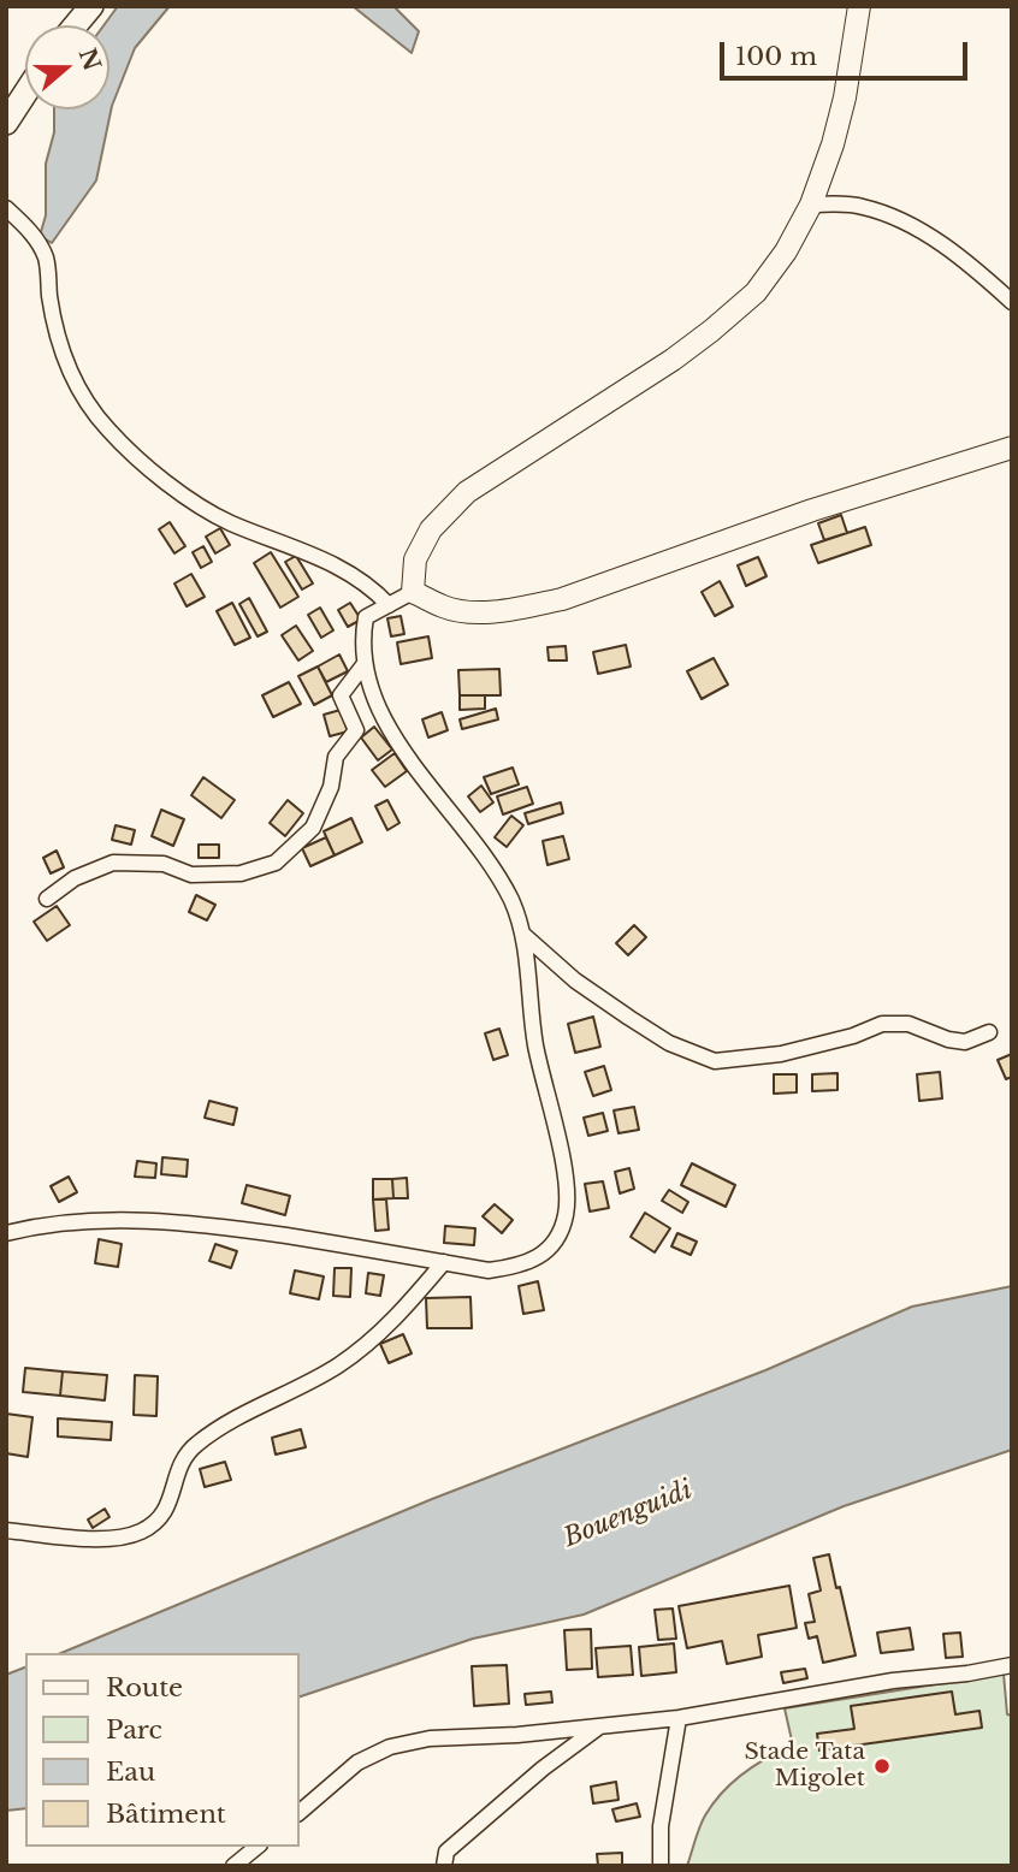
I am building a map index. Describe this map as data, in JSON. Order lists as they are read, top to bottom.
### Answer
{
  "water": ["Bouenguidi"],
  "places": ["Stade Tata Migolet"],
  "legend": [
    "Route",
    "Parc",
    "Eau",
    "Bâtiment"
  ],
  "scale_bar": "100 m",
  "north": "right"
}
